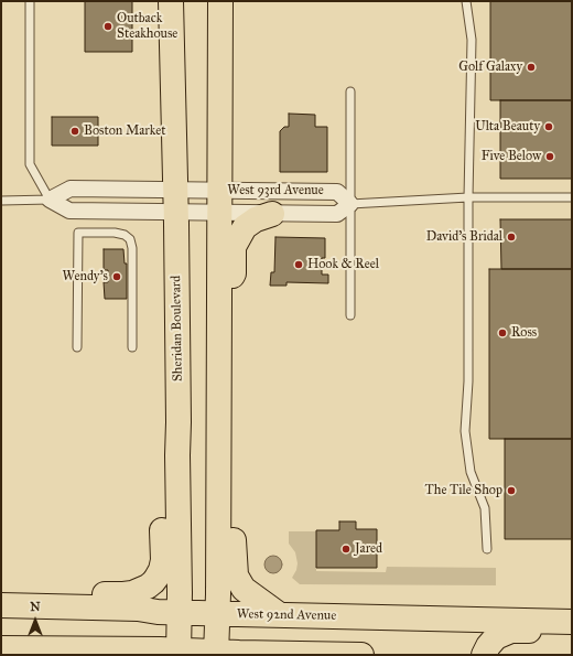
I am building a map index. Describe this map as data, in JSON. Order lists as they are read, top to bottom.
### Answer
{
  "streets": {
    "main road": ["Sheridan Boulevard", "West 92nd Avenue"],
    "street": ["West 93rd Avenue"]
  },
  "crossings": [
    ["West 93rd Avenue", "Sheridan Boulevard"],
    ["Sheridan Boulevard", "West 92nd Avenue"]
  ],
  "places": [
    "Outback Steakhouse",
    "Golf Galaxy",
    "Ulta Beauty",
    "Boston Market",
    "Five Below",
    "David's Bridal",
    "Hook & Reel",
    "Wendy's",
    "Ross",
    "The Tile Shop",
    "Jared"
  ],
  "north": "top"
}
